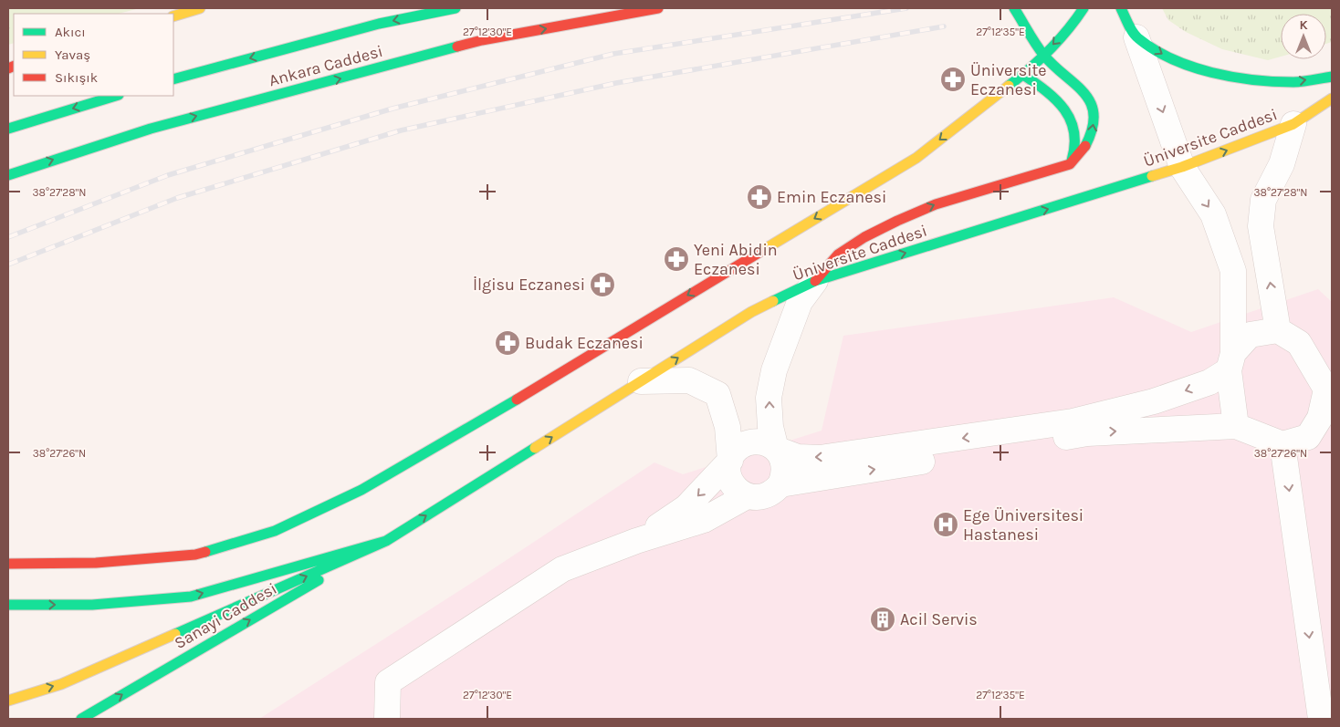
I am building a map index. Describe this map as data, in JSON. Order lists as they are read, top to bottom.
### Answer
{
  "streets": {
    "main road": ["Ankara Caddesi", "Üniversite Caddesi", "Sanayi Caddesi"]
  },
  "crossings": [
    ["Üniversite Caddesi", "Sanayi Caddesi"]
  ],
  "places": {
    "pharmacy": [
      "Üniversite Eczanesi",
      "Emin Eczanesi",
      "Yeni Abidin Eczanesi",
      "İlgisu Eczanesi",
      "Budak Eczanesi"
    ],
    "hospital": ["Ege Üniversitesi Hastanesi"],
    "building": ["Acil Servis"]
  },
  "legend": ["Akıcı", "Yavaş", "Sıkışık"],
  "north": "top",
  "coordinates": [
    "27°12'30\"E",
    "27°12'35\"E",
    "38°27'28\"N",
    "38°27'26\"N"
  ]
}
